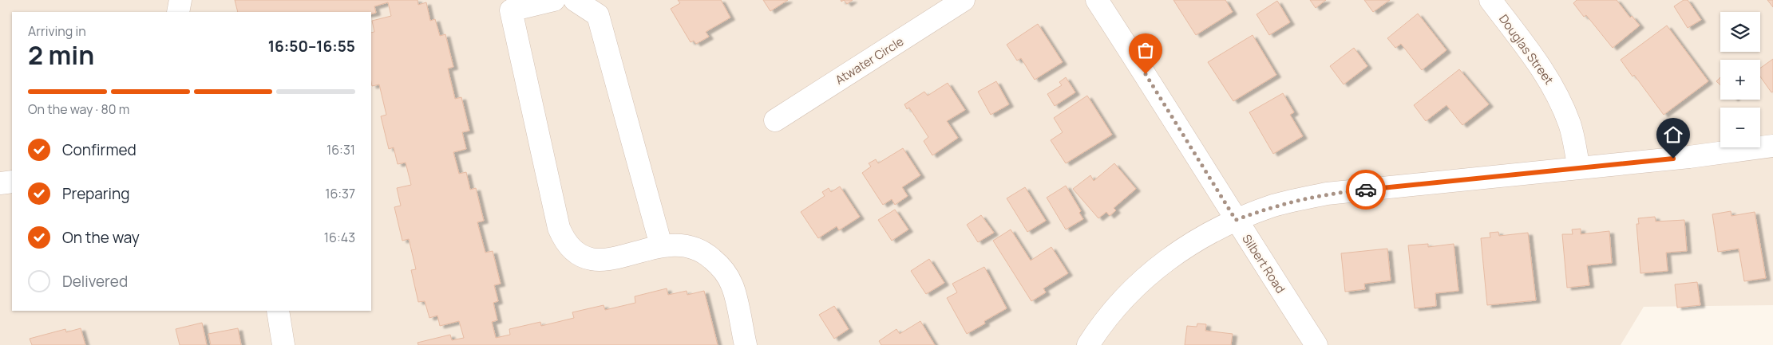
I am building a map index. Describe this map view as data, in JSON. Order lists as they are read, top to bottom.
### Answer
{
  "streets": {
    "street": ["Douglas Street", "Atwater Circle", "Silbert Road"]
  },
  "page": {
    "map_buttons": ["+", "−"],
    "heading": ["2 min", "Arriving in", "16:50–16:55"],
    "bar": "On the way · 80 m",
    "list": [
      ["Confirmed", "16:31"],
      ["Preparing", "16:37"],
      ["On the way", "16:43"],
      "Delivered"
    ]
  }
}
